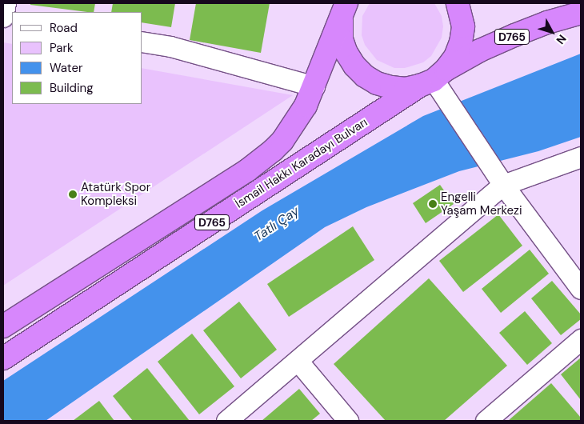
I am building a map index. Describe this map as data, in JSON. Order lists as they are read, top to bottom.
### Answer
{
  "streets": {
    "highway": ["D765", "İsmail Hakkı Karadayı Bulvarı"]
  },
  "water": ["Tatlı Çay"],
  "places": ["Atatürk Spor Kompleksi", "Engelli Yaşam Merkezi"],
  "legend": [
    "Road",
    "Park",
    "Water",
    "Building"
  ],
  "north": "bottom right"
}
